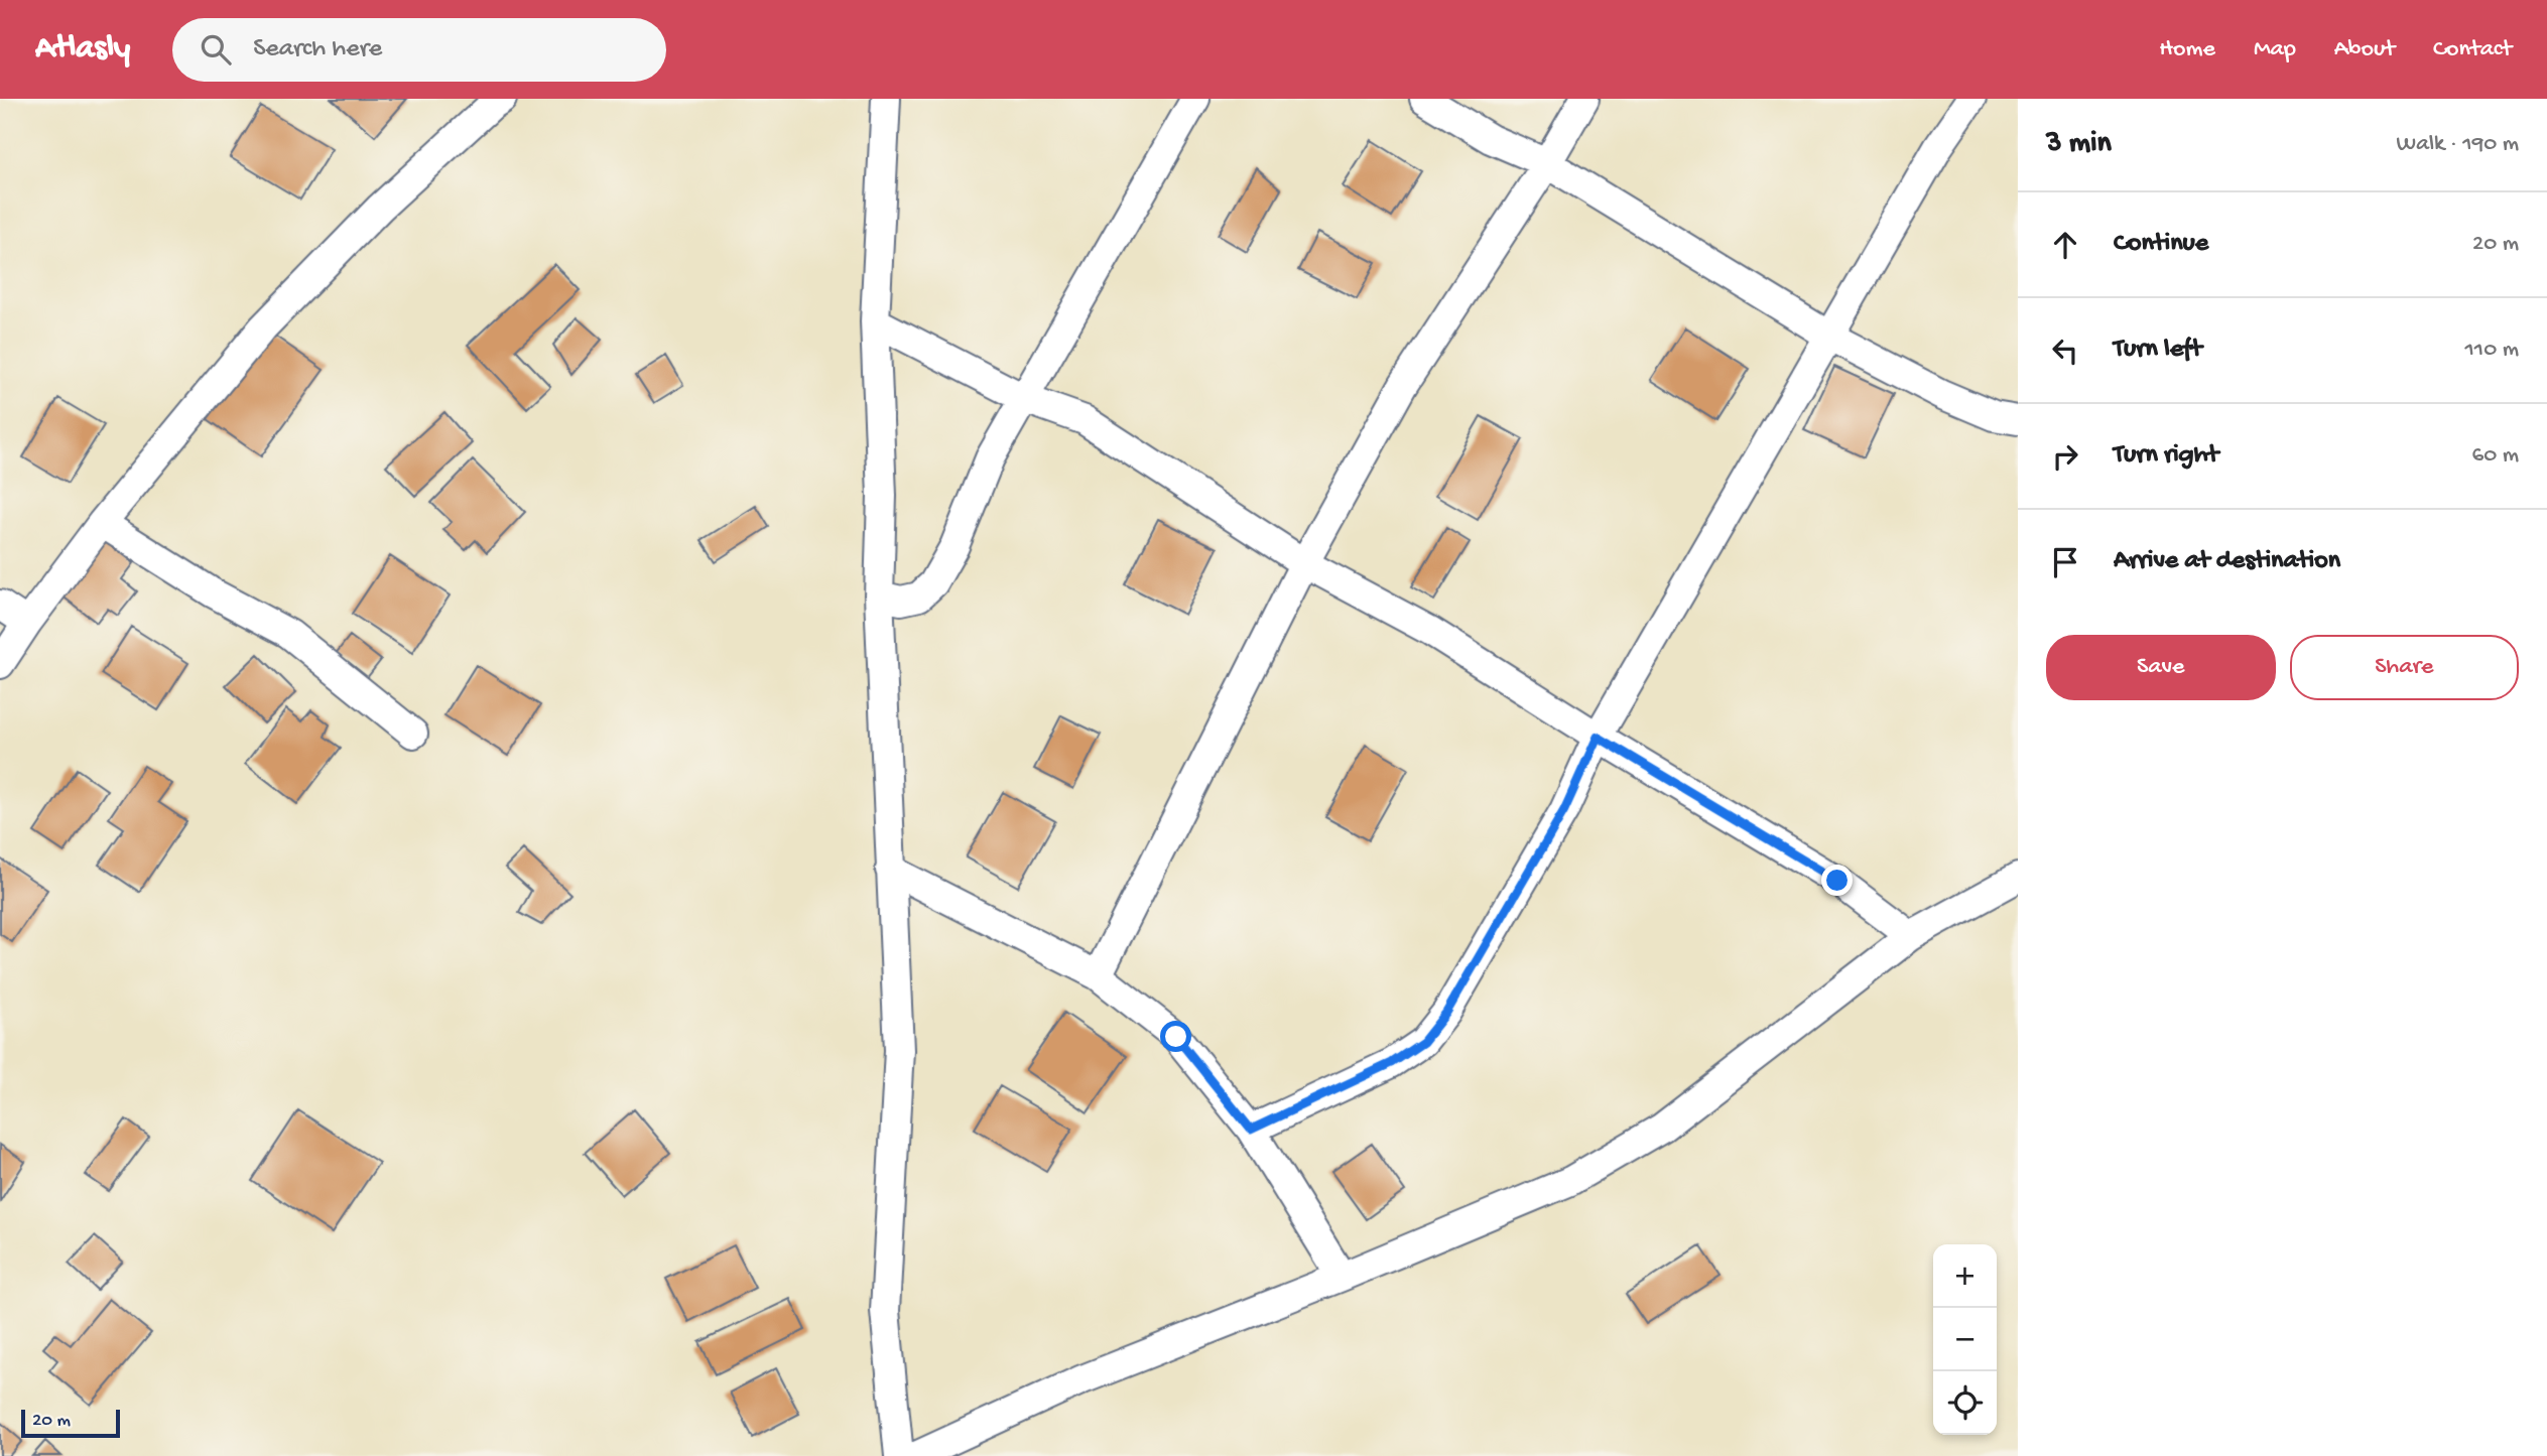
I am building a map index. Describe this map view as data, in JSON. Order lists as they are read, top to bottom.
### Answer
{
  "scale_bar": "20 m",
  "page": {
    "header": "Atlasly",
    "search": "Search here",
    "nav": [
      "Home",
      "Map",
      "About",
      "Contact"
    ],
    "heading": ["3 min", "Walk · 190 m"],
    "list": [
      ["Continue", "20 m"],
      ["Turn left", "110 m"],
      ["Turn right", "60 m"],
      "Arrive at destination"
    ],
    "buttons": ["Save", "Share"],
    "map_buttons": ["+", "−"],
    "scale": "20 m"
  }
}
